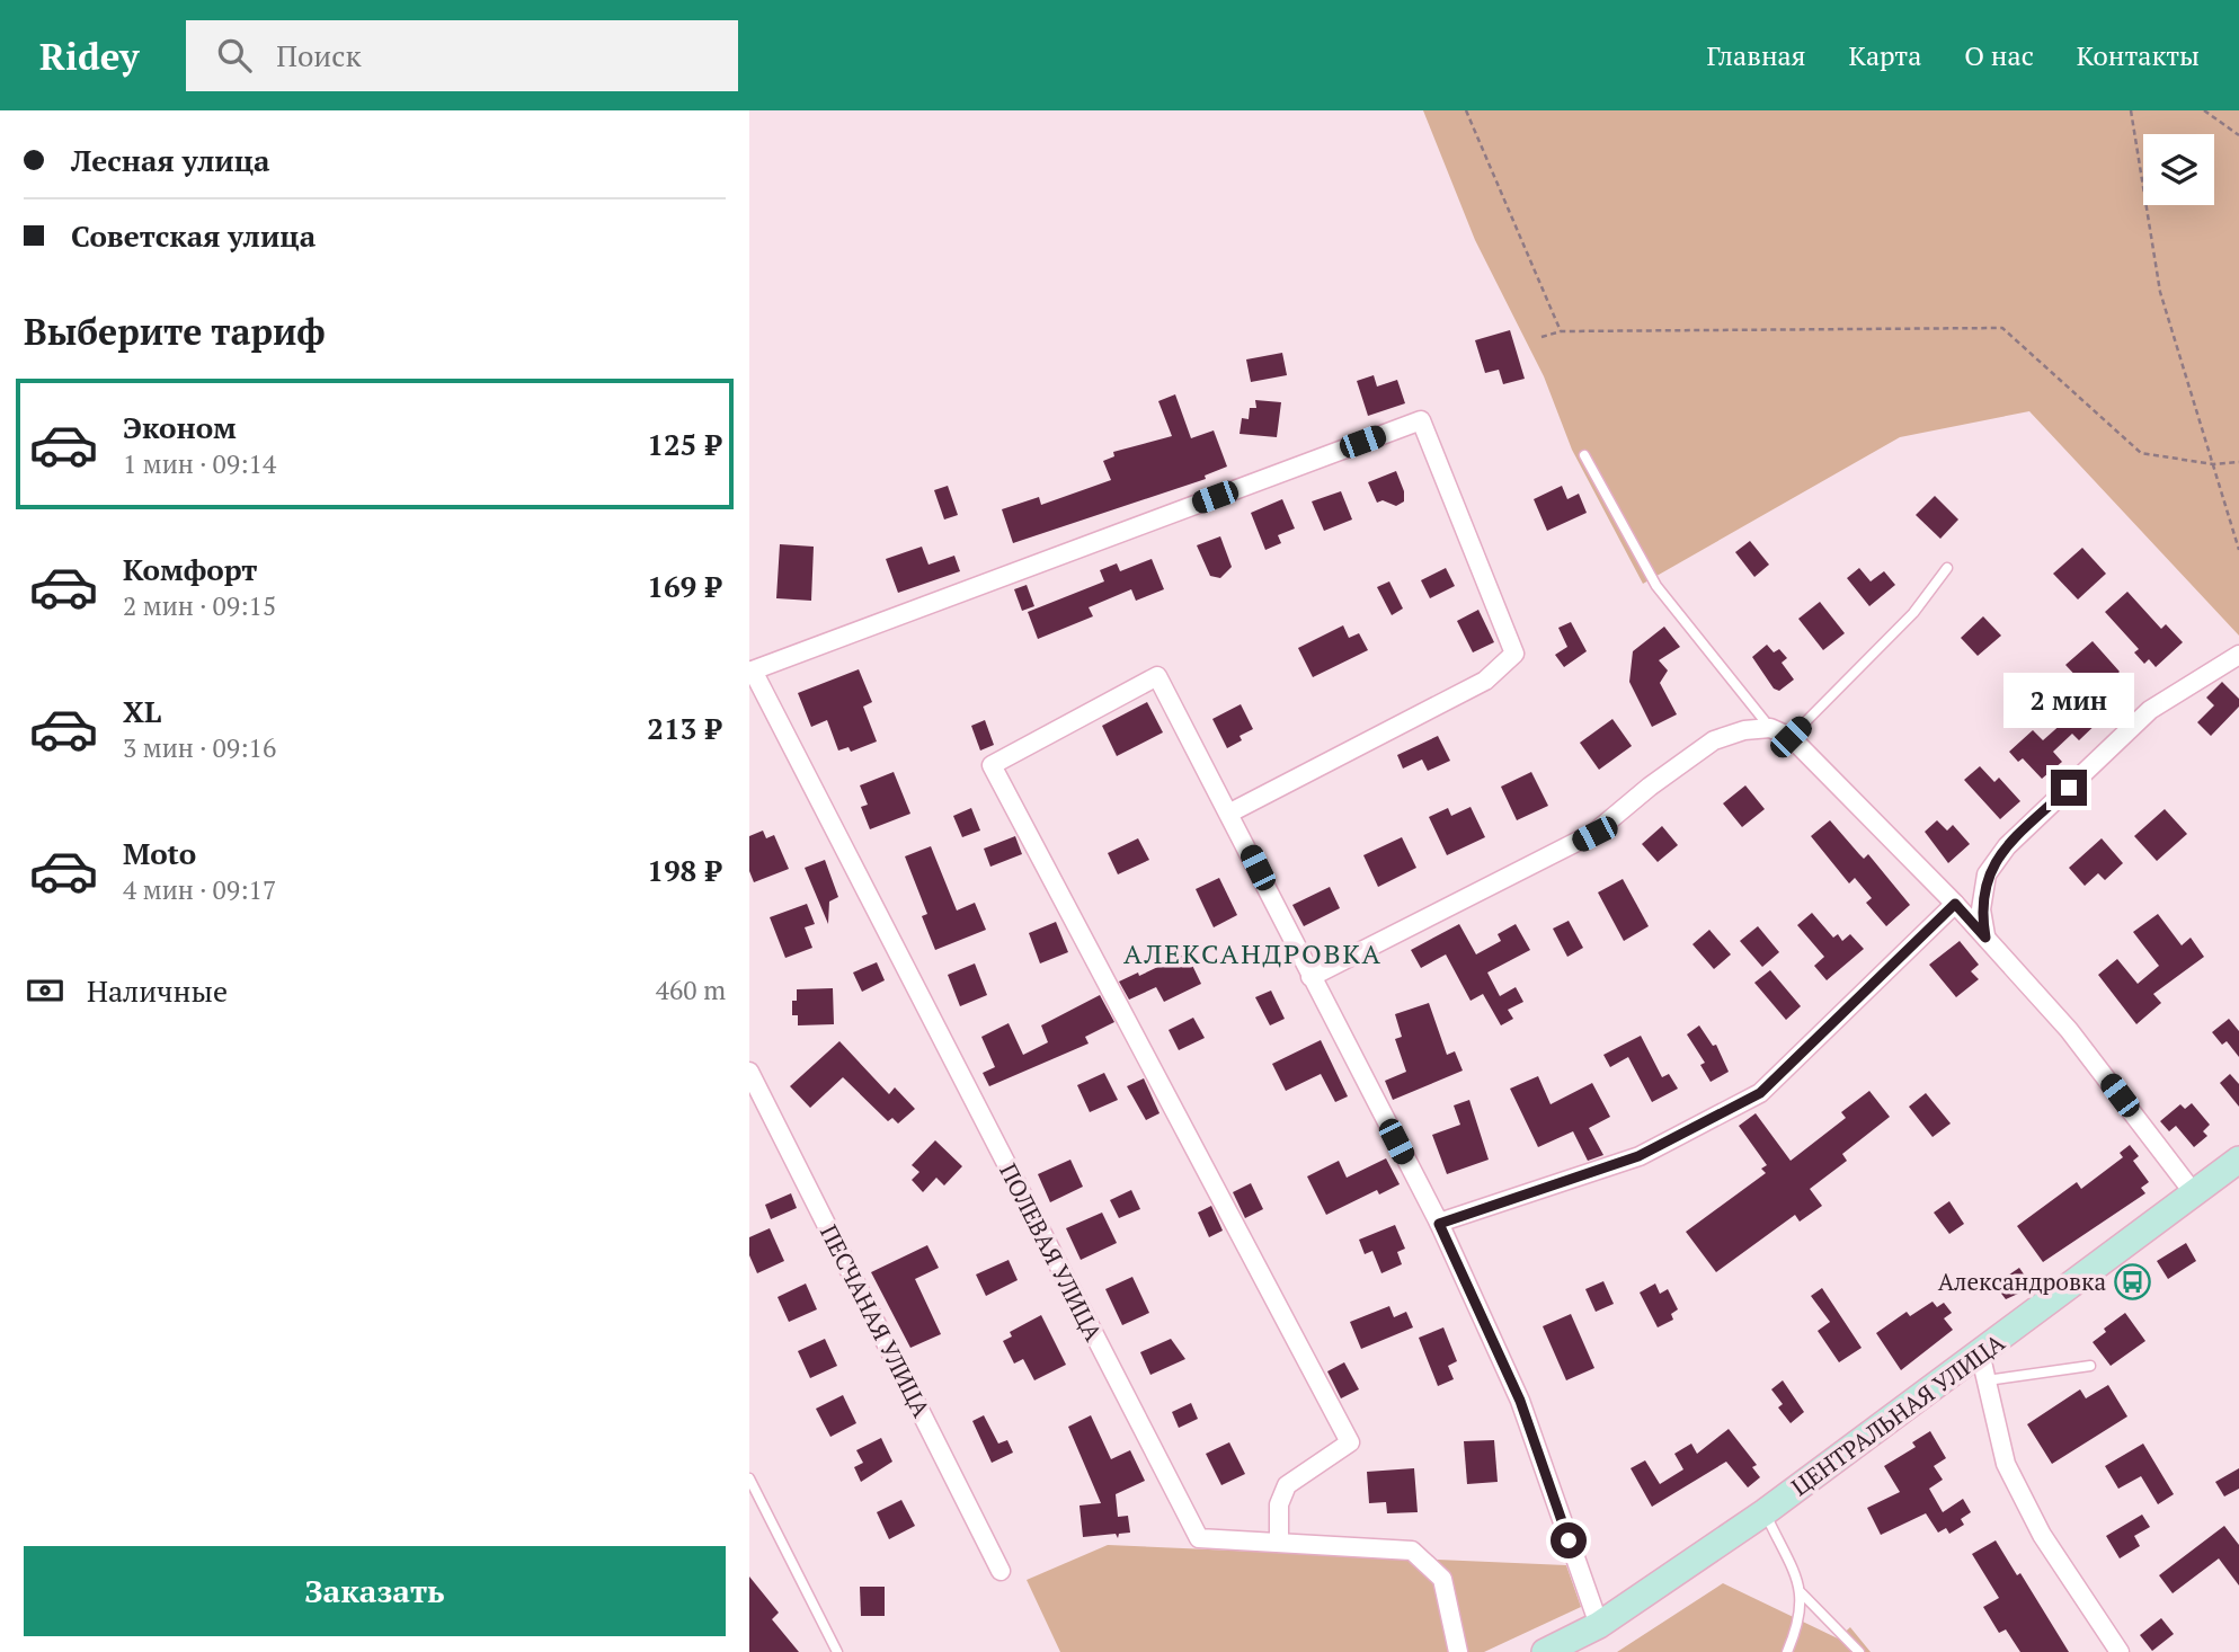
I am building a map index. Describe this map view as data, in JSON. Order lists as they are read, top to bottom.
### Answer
{
  "streets": {
    "main road": ["ЦЕНТРАЛЬНАЯ УЛИЦА"],
    "street": ["ПОЛЕВАЯ УЛИЦА", "ПЕСЧАНАЯ УЛИЦА"]
  },
  "districts": ["АЛЕКСАНДРОВКА"],
  "places": {
    "bus stop": ["Александровка"]
  },
  "page": {
    "header": "Ridey",
    "search": "Поиск",
    "nav": [
      "Главная",
      "Карта",
      "О нас",
      "Контакты"
    ],
    "banner": ["Лесная улица", "Советская улица"],
    "heading": "Выберите тариф",
    "list": [
      {
        "name": "Эконом",
        "note": "1 мин · 09:14",
        "value": "125 ₽"
      },
      {
        "name": "Комфорт",
        "note": "2 мин · 09:15",
        "value": "169 ₽"
      },
      {
        "name": "XL",
        "note": "3 мин · 09:16",
        "value": "213 ₽"
      },
      {
        "name": "Moto",
        "note": "4 мин · 09:17",
        "value": "198 ₽"
      }
    ],
    "bubble": "2 мин",
    "pay": ["Наличные", "460 m"],
    "buttons": "Заказать"
  }
}
